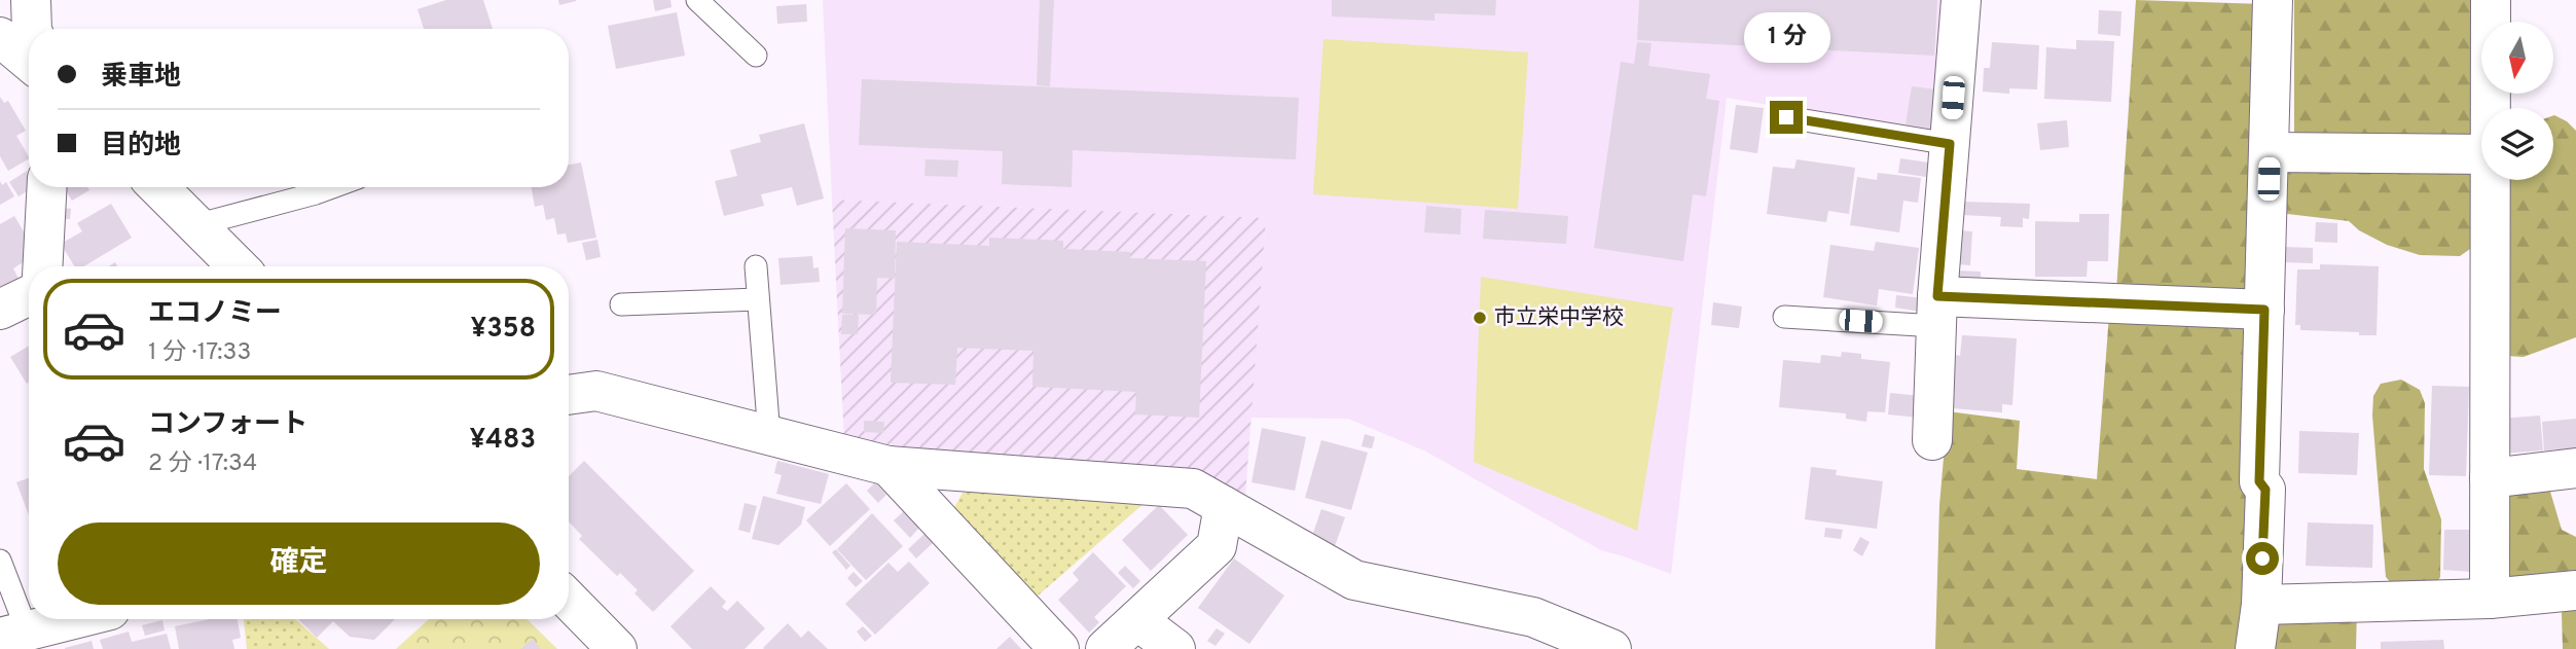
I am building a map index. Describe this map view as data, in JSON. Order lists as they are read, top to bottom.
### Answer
{
  "places": ["市立栄中学校"],
  "north": "bottom",
  "page": {
    "bubble": "1 分",
    "banner": ["乗車地", "目的地"],
    "list": [
      {
        "name": "エコノミー",
        "note": "1 分 · 17:33",
        "value": "¥358"
      },
      {
        "name": "コンフォート",
        "note": "2 分 · 17:34",
        "value": "¥483"
      }
    ],
    "buttons": "確定"
  }
}
